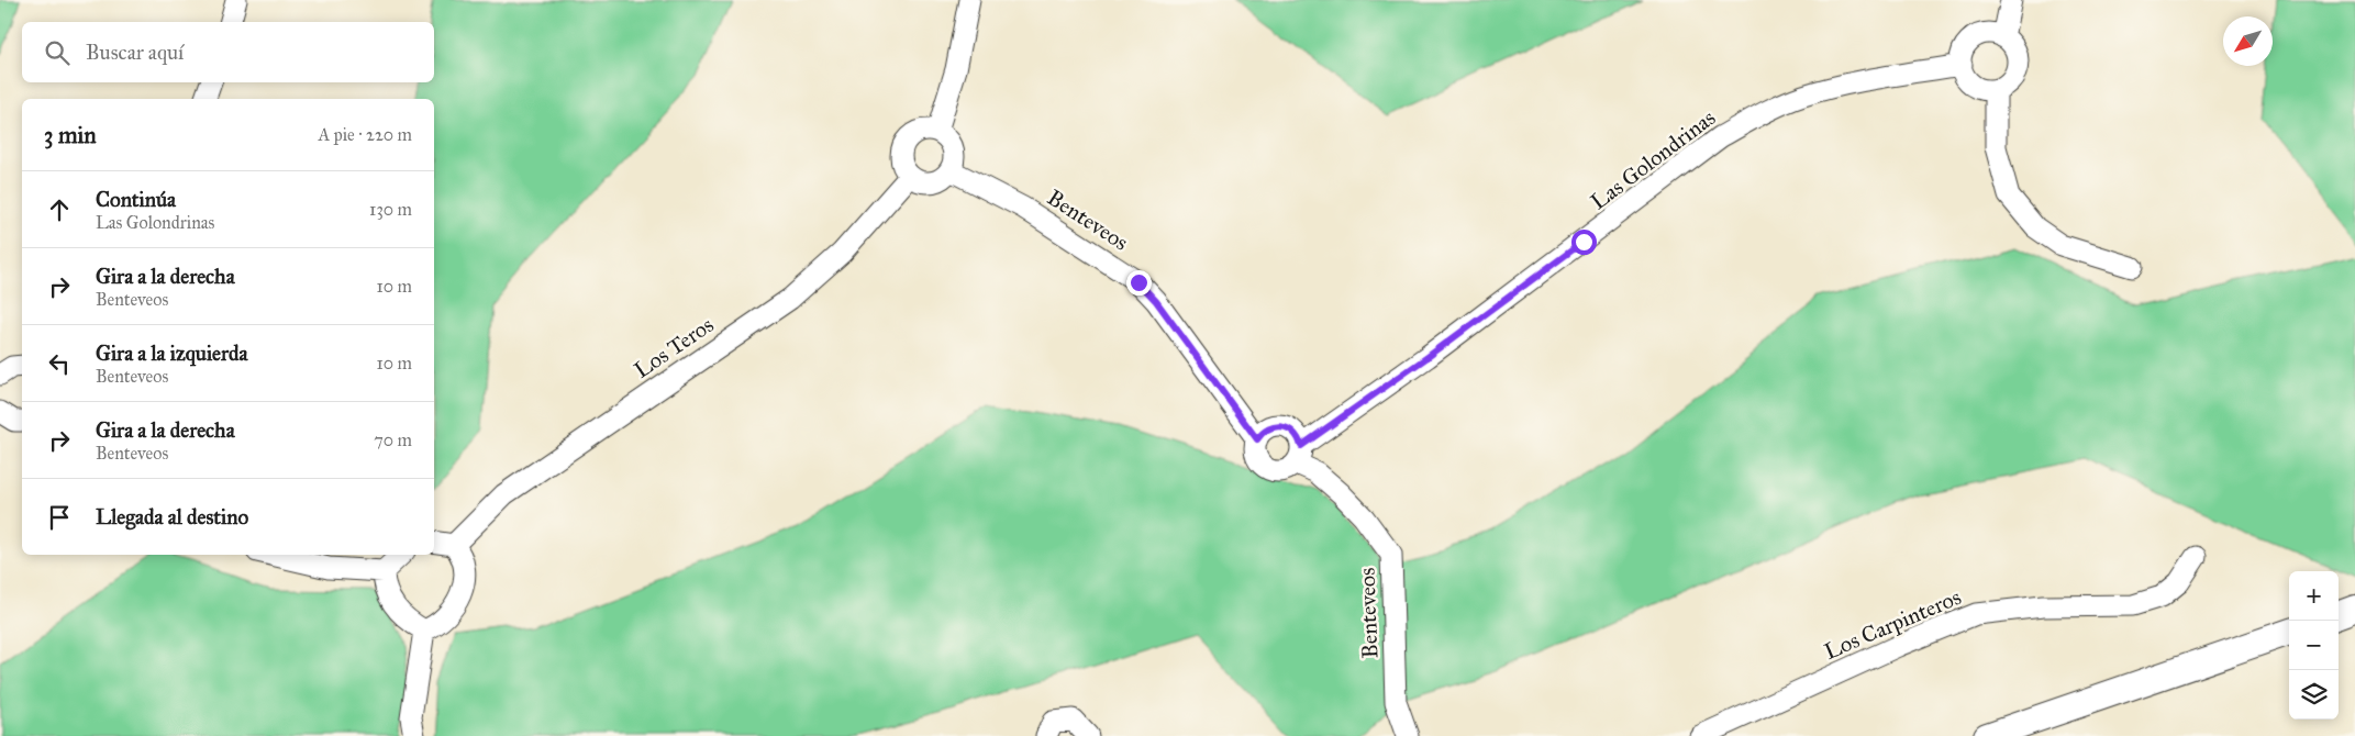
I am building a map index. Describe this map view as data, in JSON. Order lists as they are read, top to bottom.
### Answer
{
  "streets": {
    "street": [
      "Las Golondrinas",
      "Benteveos",
      "Los Teros",
      "Los Carpinteros"
    ]
  },
  "crossings": [
    ["Las Golondrinas", "Benteveos"],
    ["Benteveos", "Los Teros"]
  ],
  "north": "bottom left",
  "page": {
    "search": "Buscar aquí",
    "heading": ["3 min", "A pie · 220 m"],
    "list": [
      ["Continúa", "Las Golondrinas", "130 m"],
      ["Gira a la derecha", "Benteveos", "10 m"],
      ["Gira a la izquierda", "Benteveos", "10 m"],
      ["Gira a la derecha", "Benteveos", "70 m"],
      "Llegada al destino"
    ],
    "map_buttons": ["+", "−"]
  }
}
